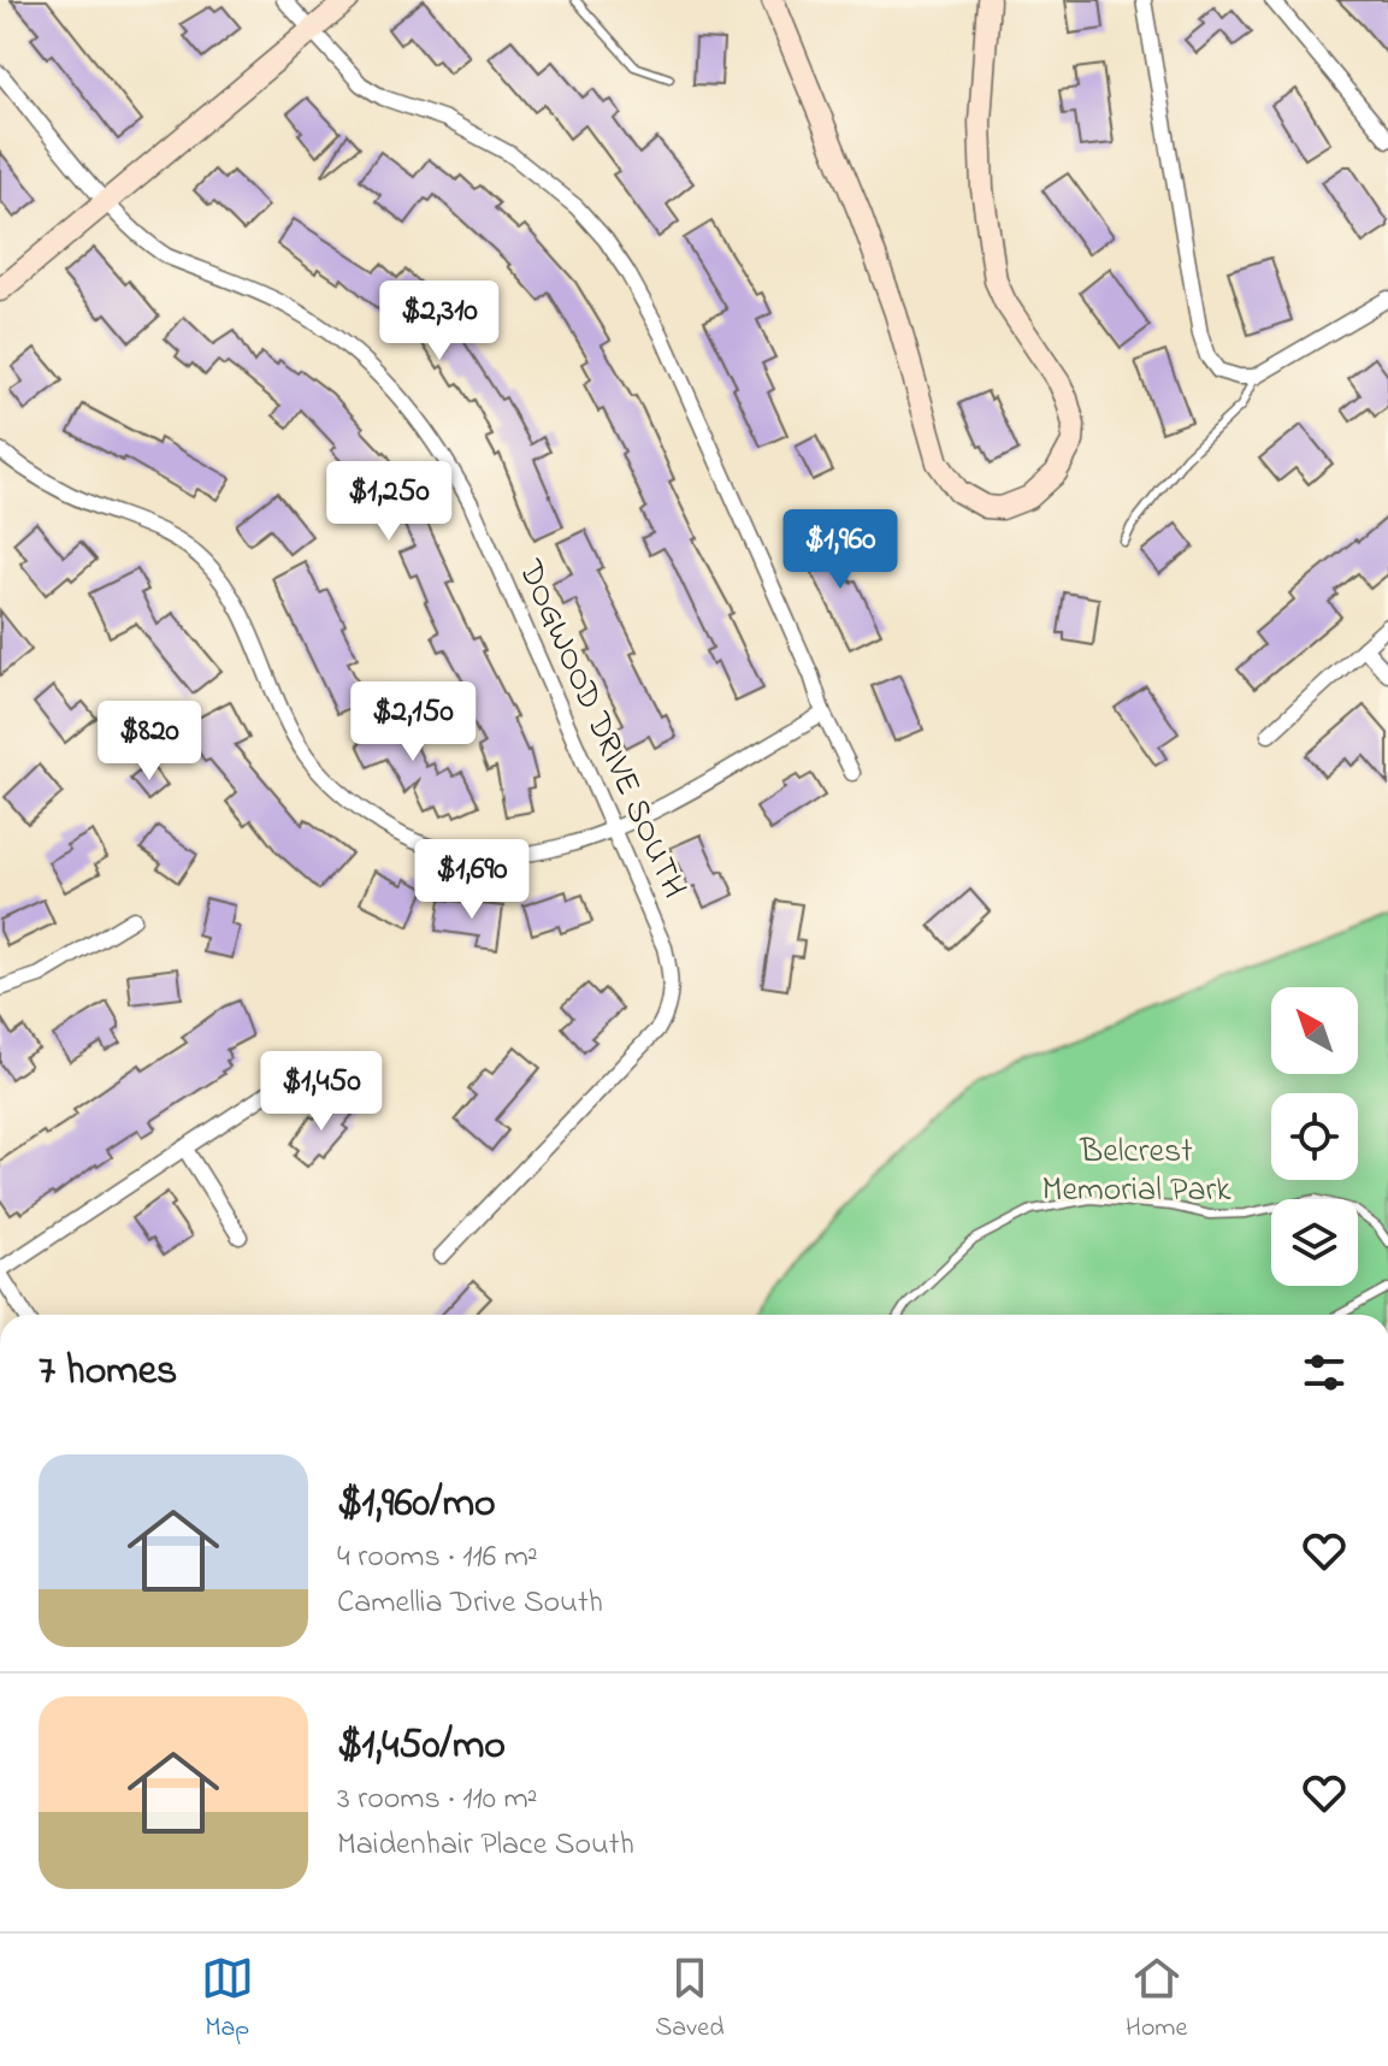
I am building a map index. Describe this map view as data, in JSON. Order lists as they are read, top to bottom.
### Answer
{
  "streets": {
    "street": ["DOGWOOD DRIVE SOUTH"]
  },
  "parks": ["Belcrest Memorial Park"],
  "north": "top left",
  "page": {
    "price": [
      "$2,310",
      "$1,250",
      "$1,960",
      "$2,150",
      "$820",
      "$1,690",
      "$1,450"
    ],
    "heading": "7 homes",
    "list": [
      {
        "name": "$1,960/mo",
        "note": "4 rooms · 116 m² · Camellia Drive South"
      },
      {
        "name": "$1,450/mo",
        "note": "3 rooms · 110 m² · Maidenhair Place South"
      }
    ],
    "tabs": ["Map", "Saved", "Home"]
  }
}
